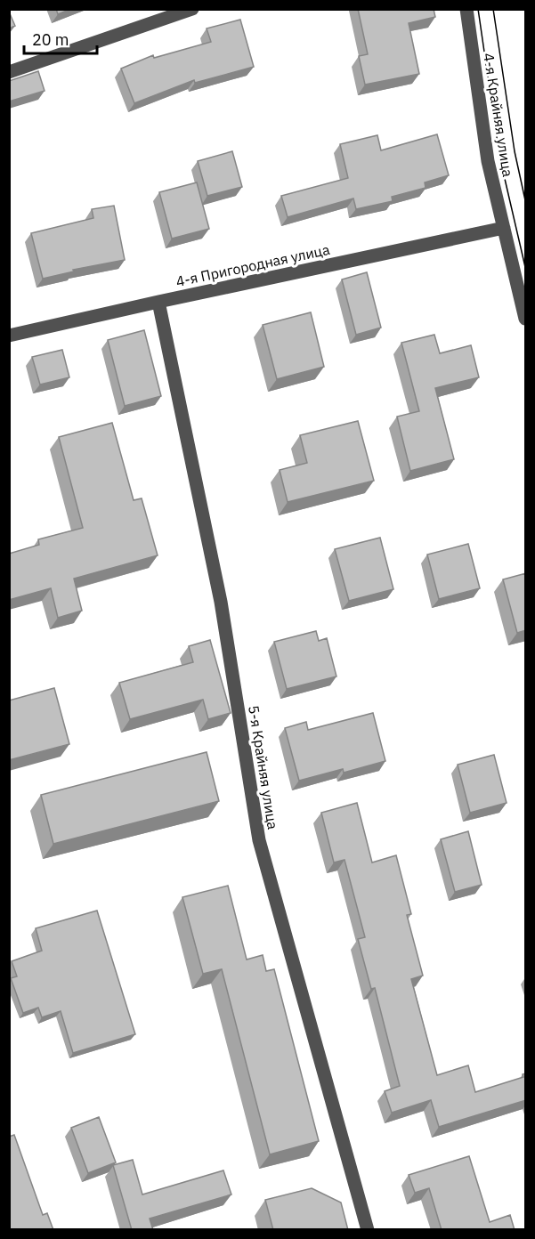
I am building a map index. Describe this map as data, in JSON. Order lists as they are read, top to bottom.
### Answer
{
  "streets": {
    "street": ["4-я Крайняя улица", "4-я Пригородная улица", "5-я Крайняя улица"]
  },
  "crossings": [
    ["4-я Крайняя улица", "4-я Пригородная улица"],
    ["4-я Пригородная улица", "5-я Крайняя улица"]
  ],
  "scale_bar": "20 m"
}
